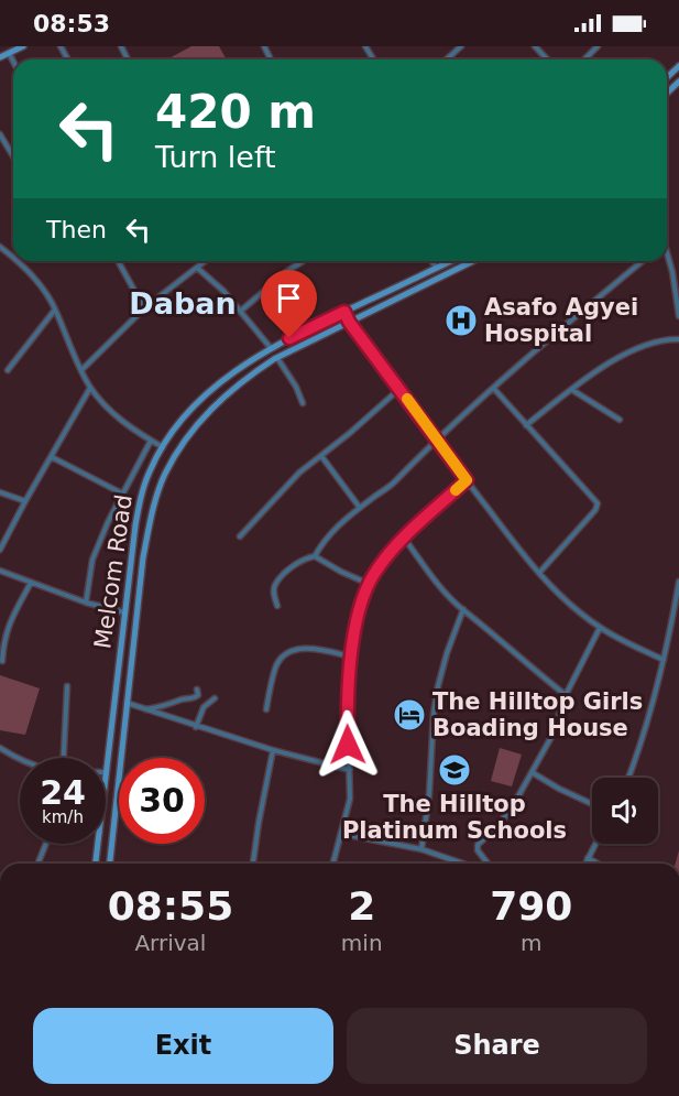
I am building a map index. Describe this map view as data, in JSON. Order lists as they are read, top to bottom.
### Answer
{
  "streets": {
    "main road": ["Melcom Road"]
  },
  "districts": ["Daban"],
  "places": {
    "hospital": ["Asafo Agyei Hospital"],
    "hotel": ["The Hilltop Girls Boading House"],
    "school or university": ["The Hilltop Platinum Schools"]
  },
  "page": {
    "status": "08:53",
    "turn": ["420 m", "Turn left"],
    "then": "Then",
    "speed": "24 km/h",
    "limit": "30",
    "eta": [
      "08:55",
      "Arrival",
      "2",
      "min",
      "790",
      "m"
    ],
    "buttons": ["Exit", "Share"]
  }
}
